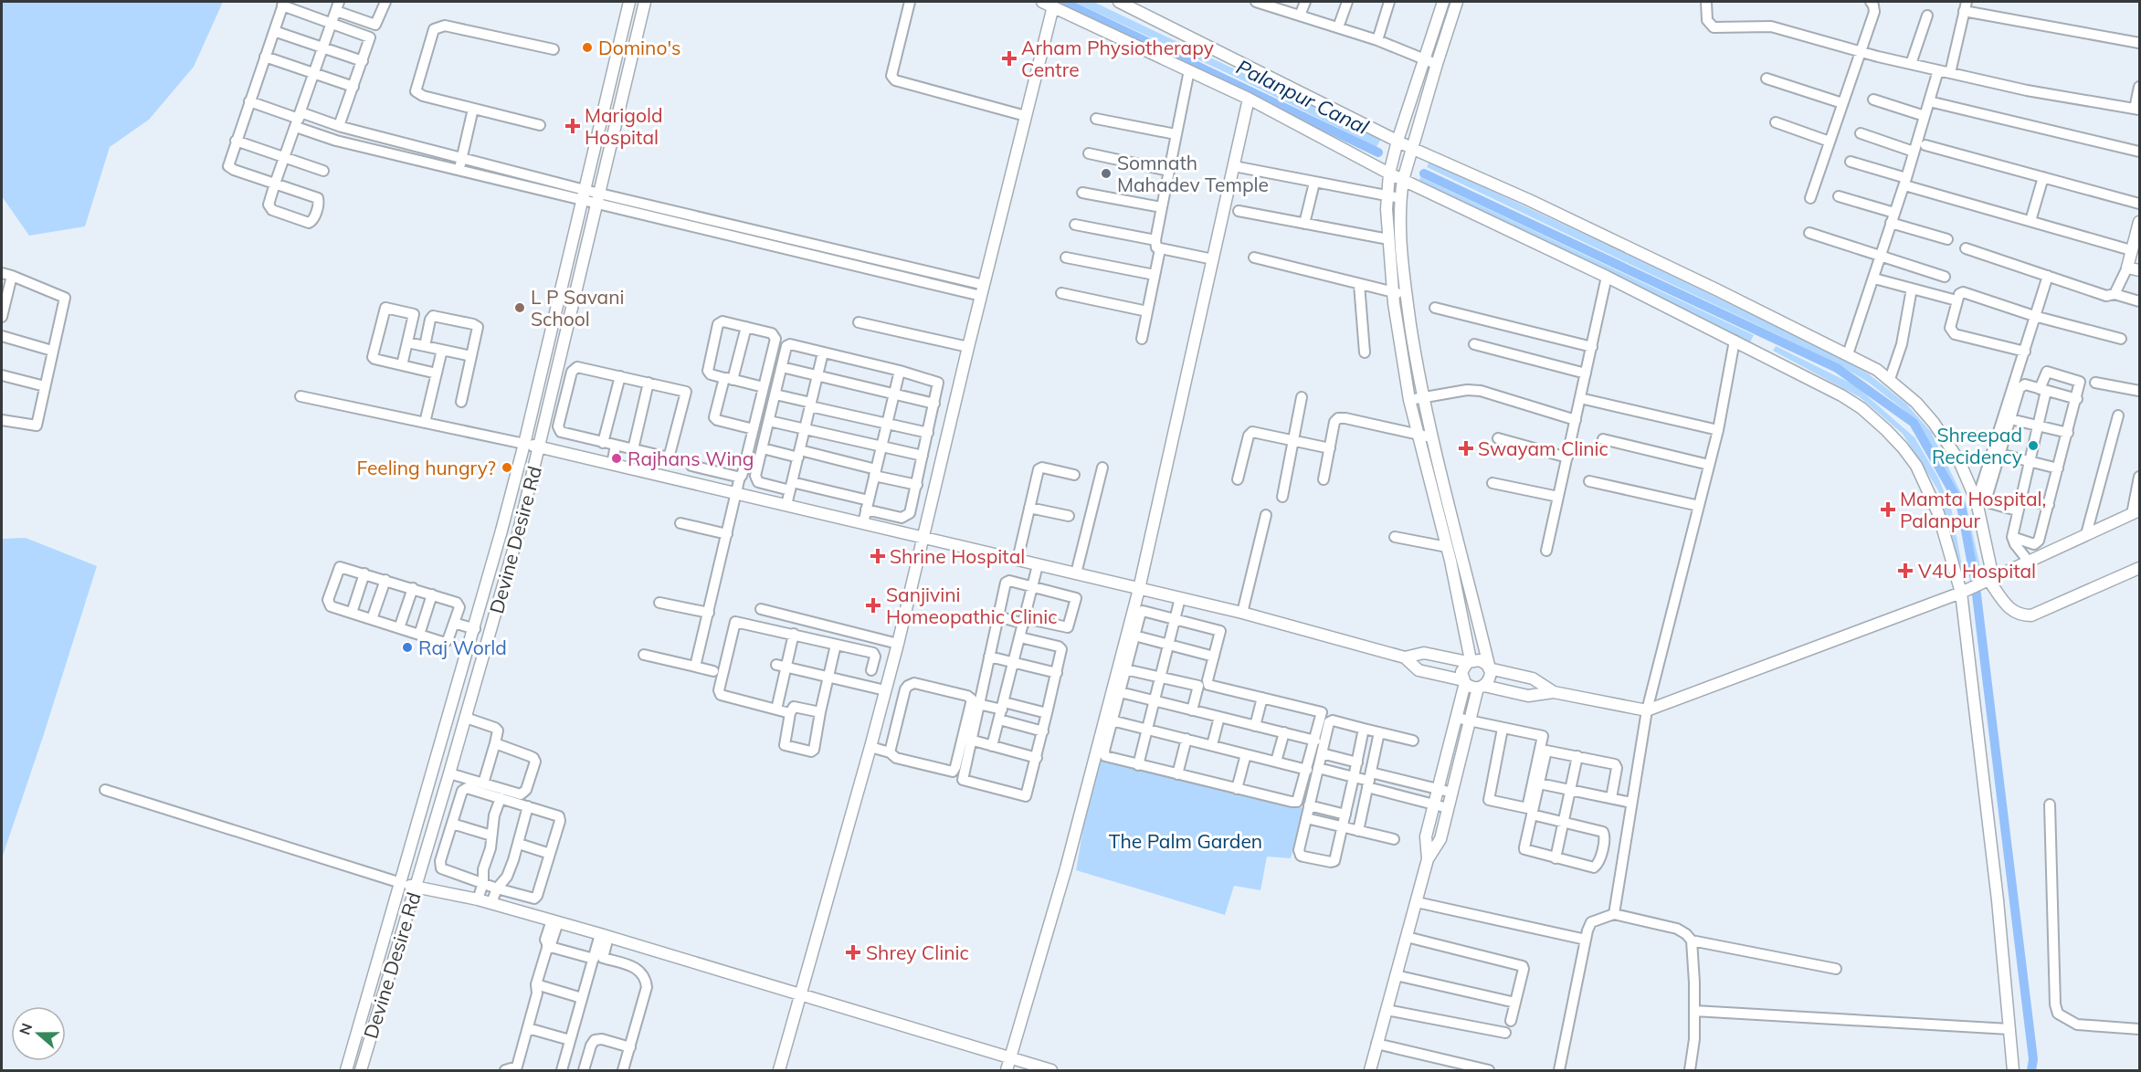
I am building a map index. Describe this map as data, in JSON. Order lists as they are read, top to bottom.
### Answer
{
  "streets": {
    "street": ["Devine Desire Rd"]
  },
  "water": ["Palanpur Canal"],
  "parks": ["The Palm Garden"],
  "places": {
    "other": [
      "Domino's",
      "Somnath Mahadev Temple",
      "L P Savani School",
      "Shreepad Recidency",
      "Rajhans Wing",
      "Feeling hungry?",
      "Raj World"
    ],
    "health": [
      "Arham Physiotherapy Centre",
      "Marigold Hospital",
      "Swayam Clinic",
      "Mamta Hospital, Palanpur",
      "Shrine Hospital",
      "V4U Hospital",
      "Sanjivini Homeopathic Clinic",
      "Shrey Clinic"
    ]
  },
  "north": "left"
}
